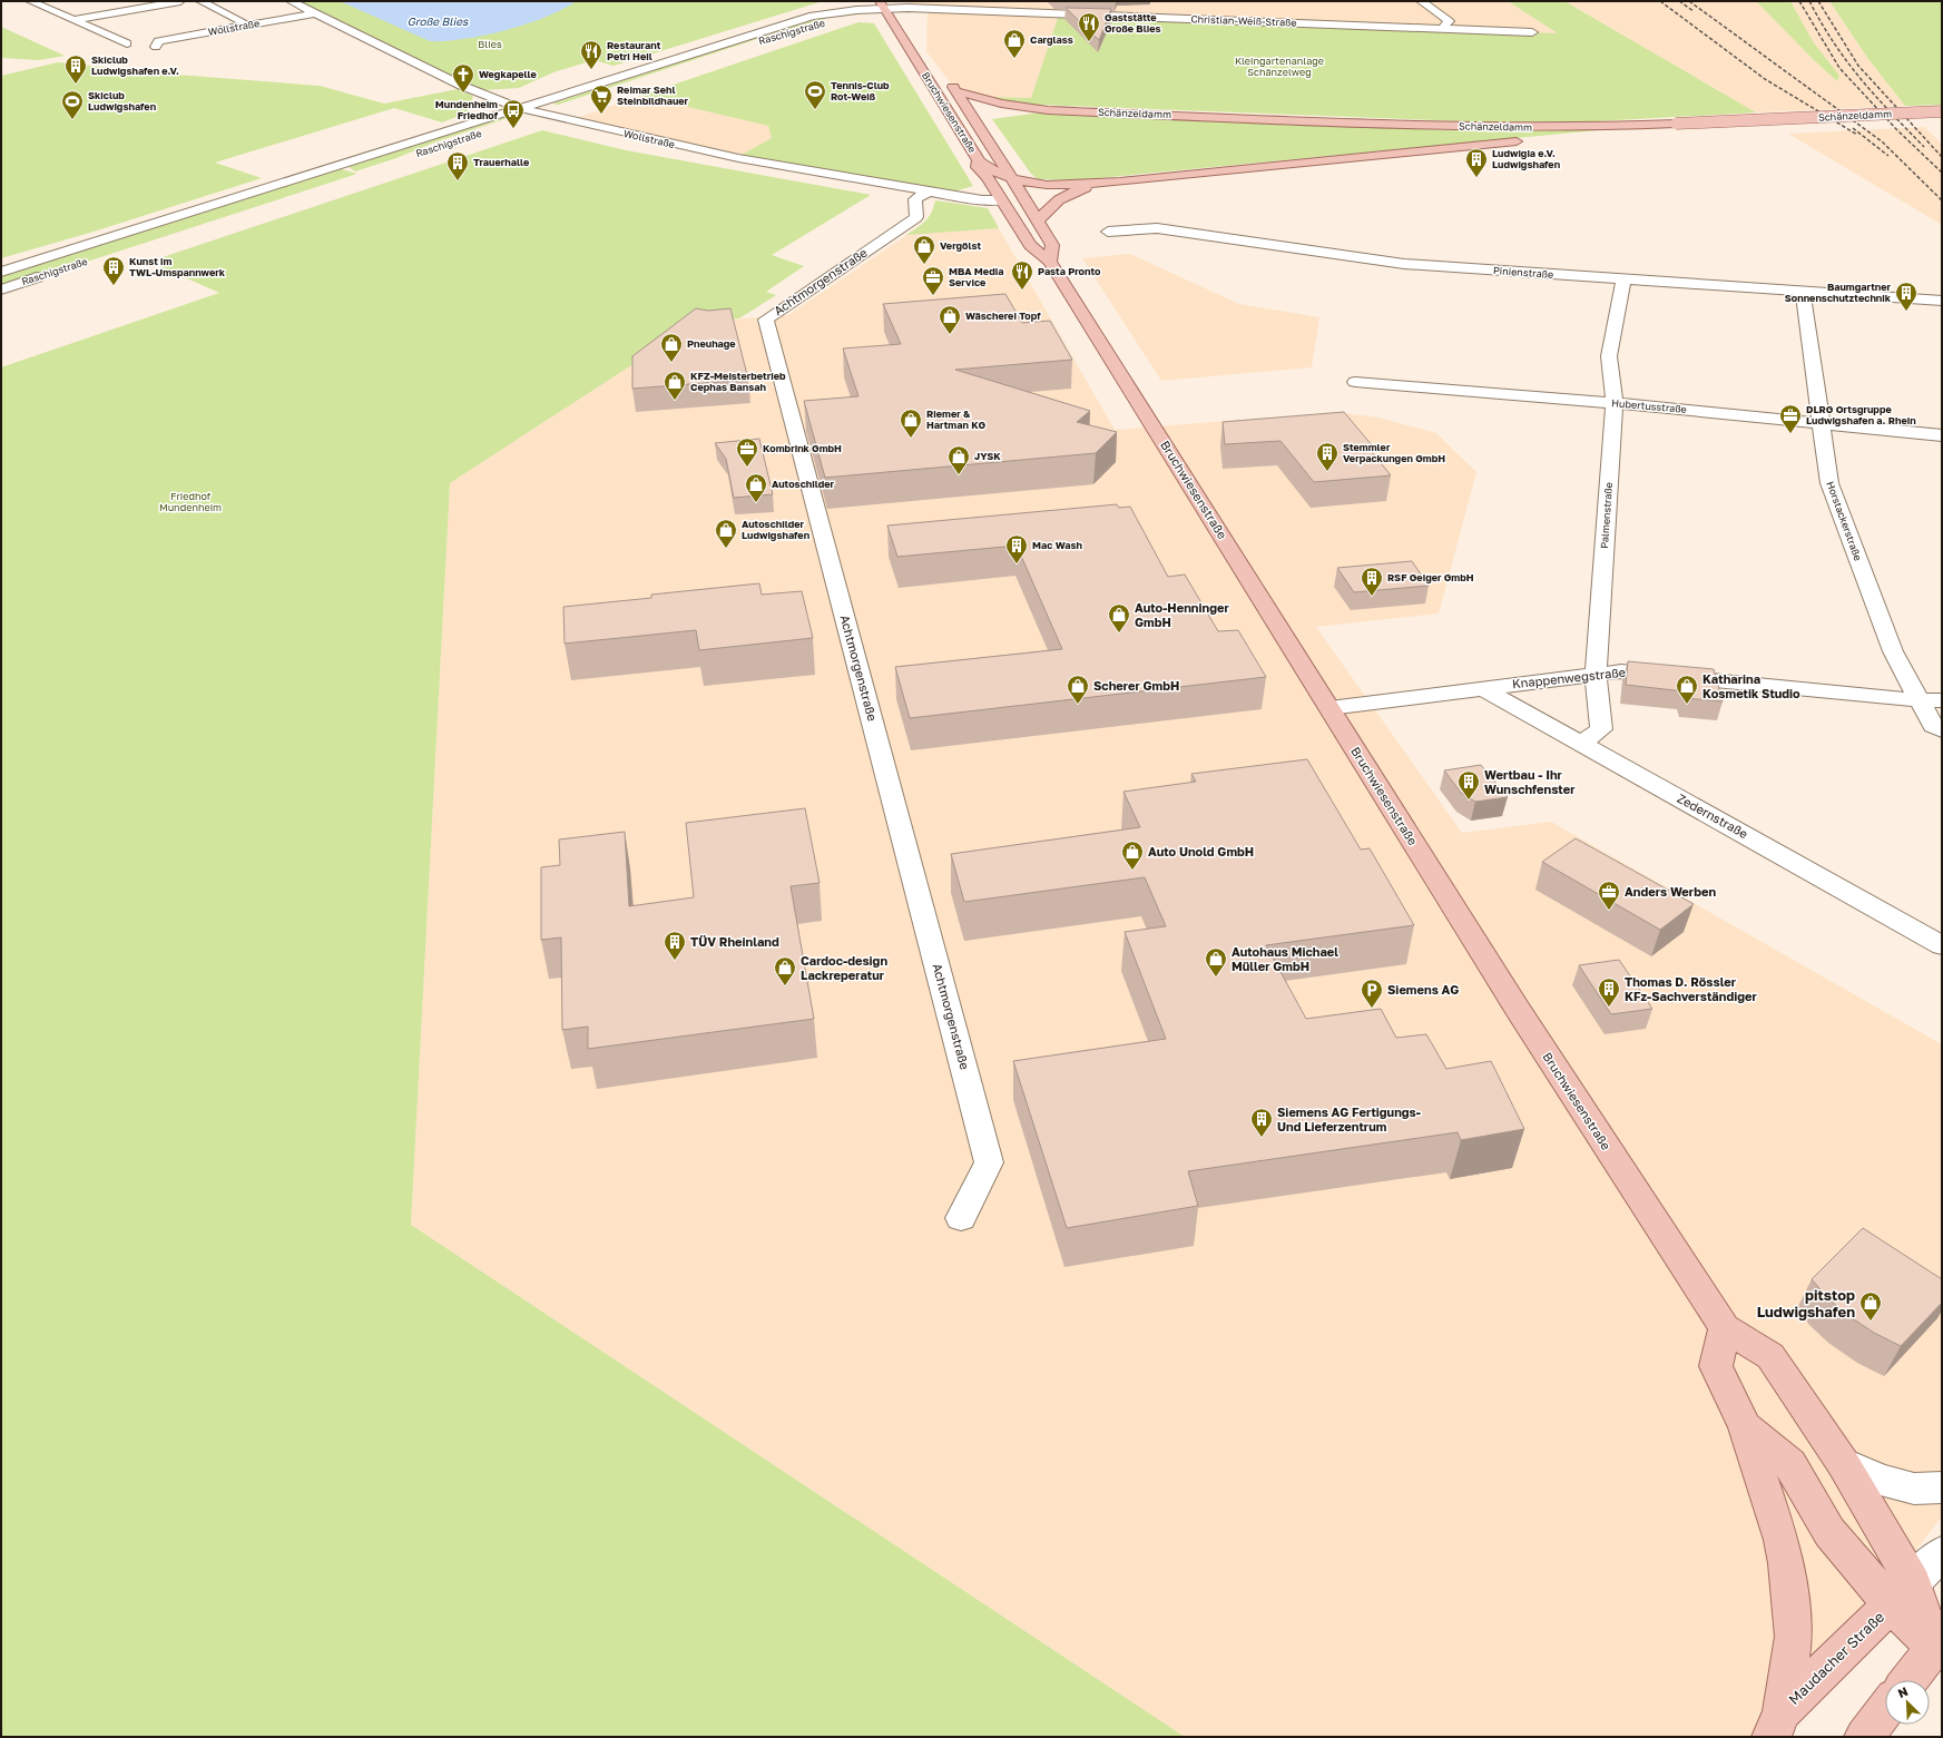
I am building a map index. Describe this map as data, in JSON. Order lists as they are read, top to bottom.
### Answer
{
  "streets": {
    "main road": ["Bruchwiesenstraße", "Schänzeldamm", "Maudacher Straße"],
    "street": [
      "Christian-Weiß-Straße",
      "Wollstraße",
      "Raschigstraße",
      "Pinienstraße",
      "Achtmorgenstraße",
      "Hubertusstraße",
      "Palmenstraße",
      "Horstackerstraße",
      "Knappenwegstraße",
      "Zedernstraße"
    ]
  },
  "crossings": [
    ["Christian-Weiß-Straße", "Raschigstraße"],
    ["Wollstraße", "Raschigstraße"],
    ["Wollstraße", "Bruchwiesenstraße"],
    ["Wollstraße", "Achtmorgenstraße"],
    ["Raschigstraße", "Bruchwiesenstraße"],
    ["Bruchwiesenstraße", "Schänzeldamm"],
    ["Bruchwiesenstraße", "Knappenwegstraße"],
    ["Bruchwiesenstraße", "Maudacher Straße"],
    ["Pinienstraße", "Palmenstraße"],
    ["Pinienstraße", "Horstackerstraße"],
    ["Hubertusstraße", "Palmenstraße"],
    ["Hubertusstraße", "Horstackerstraße"],
    ["Palmenstraße", "Knappenwegstraße"],
    ["Palmenstraße", "Zedernstraße"],
    ["Horstackerstraße", "Knappenwegstraße"],
    ["Knappenwegstraße", "Zedernstraße"]
  ],
  "water": ["Große Blies"],
  "parks": ["Blies", "Kleingartenanlage Schänzelweg", "Friedhof Mundenheim"],
  "places": {
    "restaurant": ["Gaststätte Große Blies", "Restaurant Petri Heil", "Pasta Pronto"],
    "shop": [
      "Carglass",
      "Vergölst",
      "Wäscherei Topf",
      "Pneuhage",
      "KFZ-Meisterbetrieb Cephas Bansah",
      "Riemer & Hartman KG",
      "JYSK",
      "Autoschilder",
      "Autoschilder Ludwigshafen",
      "Auto-Henninger GmbH",
      "Scherer GmbH",
      "Katharina Kosmetik Studio",
      "Auto Unold GmbH",
      "Autohaus Michael Müller GmbH",
      "Cardoc-design Lackreperatur",
      "pitstop Ludwigshafen"
    ],
    "building": [
      "Skiclub Ludwigshafen e.V.",
      "Ludwigia e.V. Ludwigshafen",
      "Trauerhalle",
      "Kunst im TWL-Umspannwerk",
      "Baumgartner Sonnenschutztechnik",
      "Stemmler Verpackungen GmbH",
      "Mac Wash",
      "RSF Geiger GmbH",
      "Wertbau - Ihr Wunschfenster",
      "TÜV Rheinland",
      "Thomas D. Rössler KFz-Sachverständiger",
      "Siemens AG Fertigungs- Und Lieferzentrum"
    ],
    "church": ["Wegkapelle"],
    "sports": ["Tennis-Club Rot-Weiß", "Skiclub Ludwigshafen"],
    "supermarket": ["Reimar Sehl Steinbildhauer"],
    "bus stop": ["Mundenheim Friedhof"],
    "office": [
      "MBA Media Service",
      "DLRG Ortsgruppe Ludwigshafen a. Rhein",
      "Kombrink GmbH",
      "Anders Werben"
    ],
    "parking": ["Siemens AG"]
  },
  "north": "top left"
}
